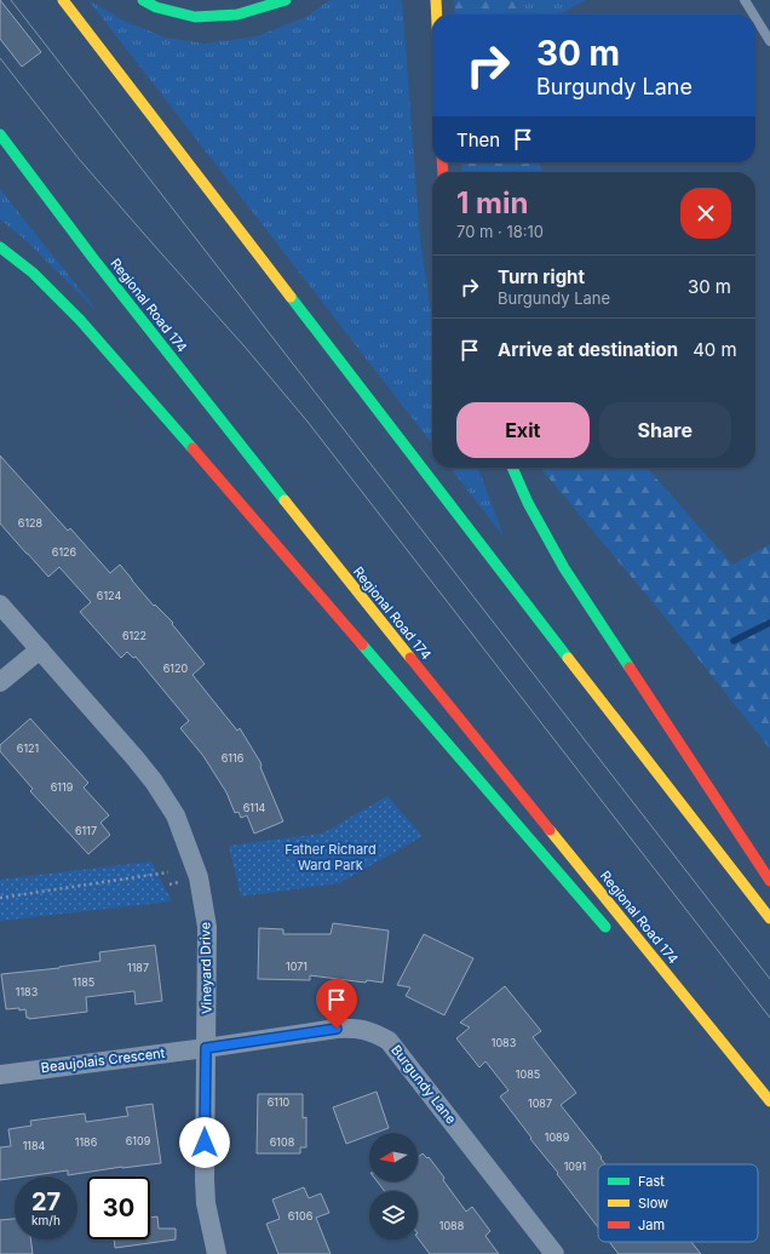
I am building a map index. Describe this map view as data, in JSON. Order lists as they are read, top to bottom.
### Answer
{
  "streets": {
    "highway": ["Regional Road 174"],
    "street": ["Vineyard Drive", "Beaujolais Crescent", "Burgundy Lane"]
  },
  "crossings": [
    ["Vineyard Drive", "Beaujolais Crescent"],
    ["Vineyard Drive", "Burgundy Lane"],
    ["Beaujolais Crescent", "Burgundy Lane"]
  ],
  "parks": ["Father Richard Ward Park"],
  "house_numbers": [
    "6128",
    "6126",
    "6124",
    "6122",
    "6120",
    "6121",
    "6116",
    "6119",
    "6114",
    "6117",
    "1071",
    "1187",
    "1185",
    "1183",
    "1083",
    "1085",
    "6110",
    "1087",
    "1089",
    "6109",
    "1186",
    "6108",
    "1184",
    "1091",
    "6106",
    "1088"
  ],
  "legend": ["Fast", "Slow", "Jam"],
  "north": "left",
  "page": {
    "turn": ["30 m", "Burgundy Lane"],
    "then": "Then",
    "heading": ["1 min", "70 m · 18:10"],
    "list": [
      {
        "name": "Turn right",
        "note": "Burgundy Lane",
        "value": "30 m"
      },
      {
        "name": "Arrive at destination",
        "value": "40 m"
      }
    ],
    "buttons": ["Exit", "Share"],
    "speed": "27 km/h",
    "limit": "30"
  }
}
